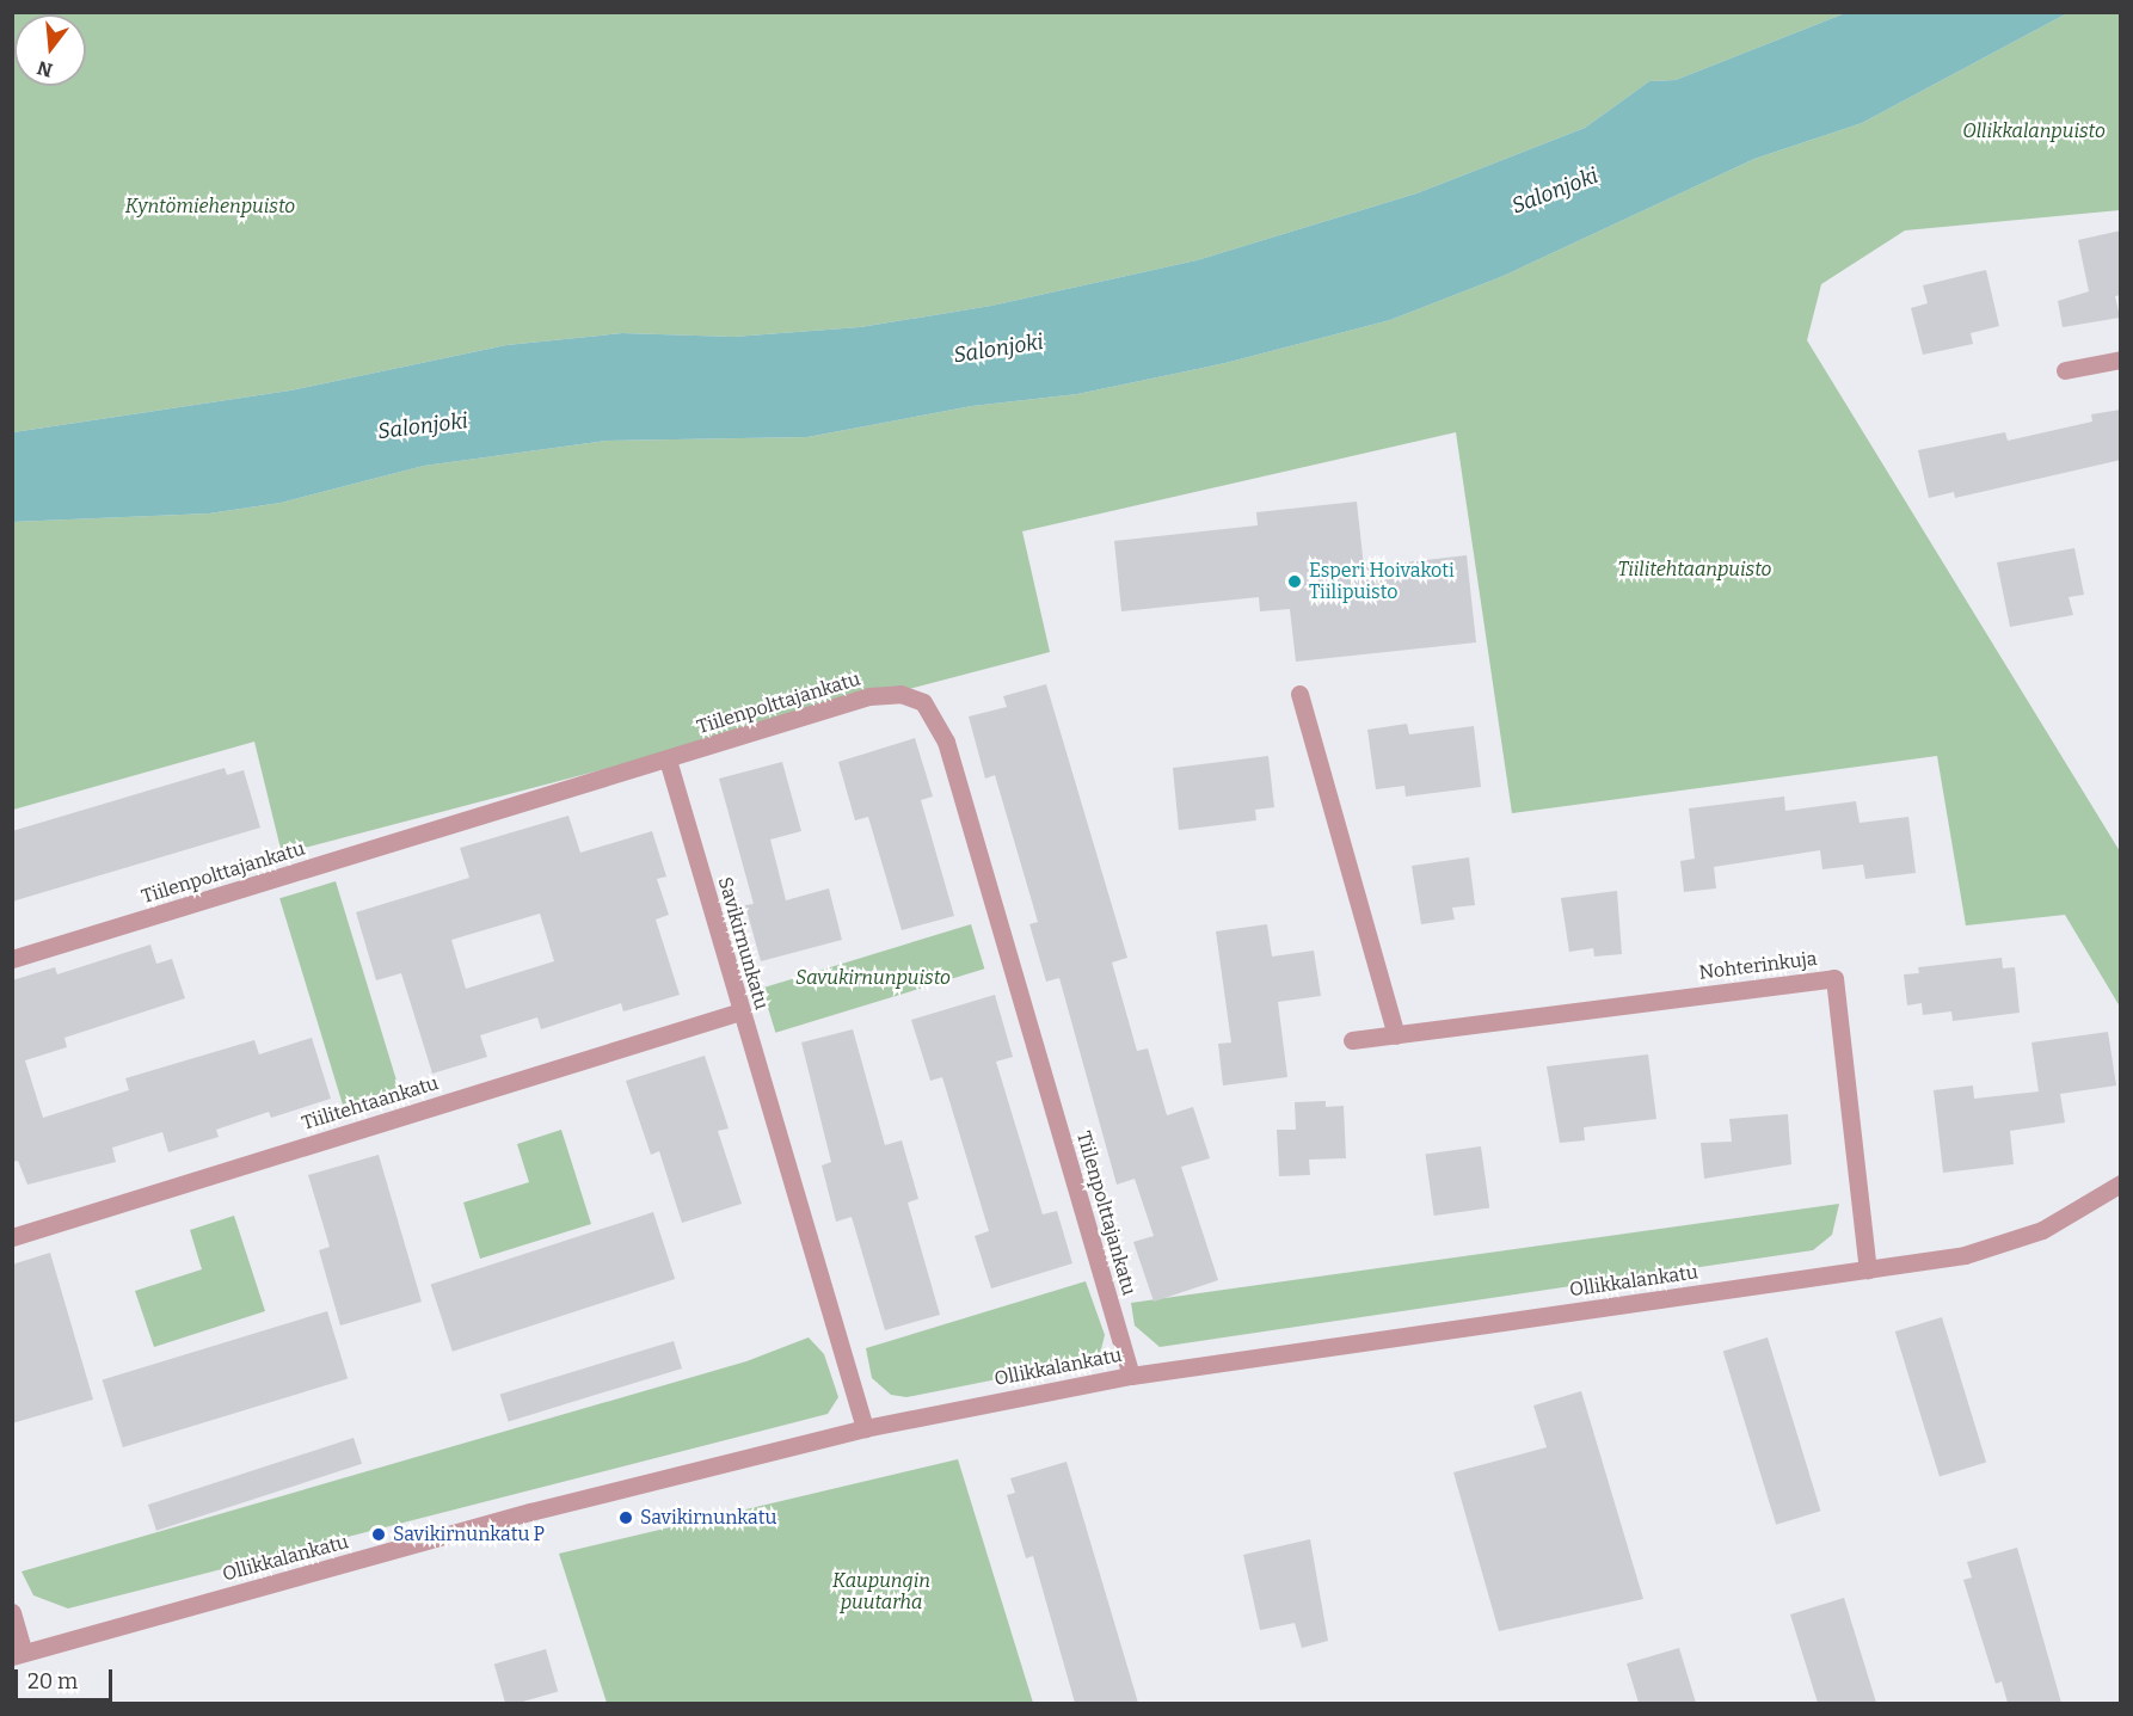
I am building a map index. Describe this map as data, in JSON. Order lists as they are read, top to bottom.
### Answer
{
  "streets": {
    "street": [
      "Tiilenpolttajankatu",
      "Savikirnunkatu",
      "Nohterinkuja",
      "Tiilitehtaankatu",
      "Ollikkalankatu"
    ]
  },
  "crossings": [
    ["Tiilenpolttajankatu", "Savikirnunkatu"],
    ["Tiilenpolttajankatu", "Ollikkalankatu"],
    ["Savikirnunkatu", "Tiilitehtaankatu"],
    ["Savikirnunkatu", "Ollikkalankatu"],
    ["Nohterinkuja", "Ollikkalankatu"]
  ],
  "water": ["Salonjoki"],
  "parks": [
    "Ollikkalanpuisto",
    "Kyntömiehenpuisto",
    "Tiilitehtaanpuisto",
    "Savukirnunpuisto",
    "Kaupungin puutarha"
  ],
  "places": ["Esperi Hoivakoti Tiilipuisto", "Savikirnunkatu", "Savikirnunkatu P"],
  "scale_bar": "20 m",
  "north": "bottom"
}
